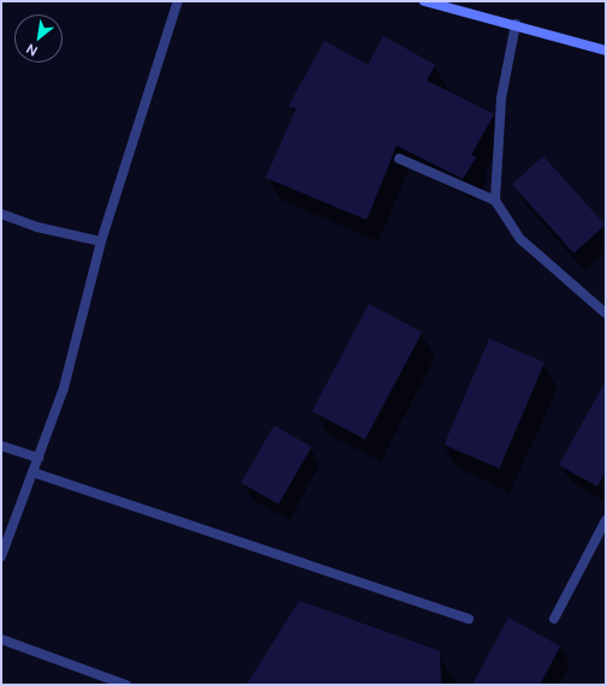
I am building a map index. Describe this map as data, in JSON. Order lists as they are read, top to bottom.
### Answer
{
  "north": "bottom left"
}
